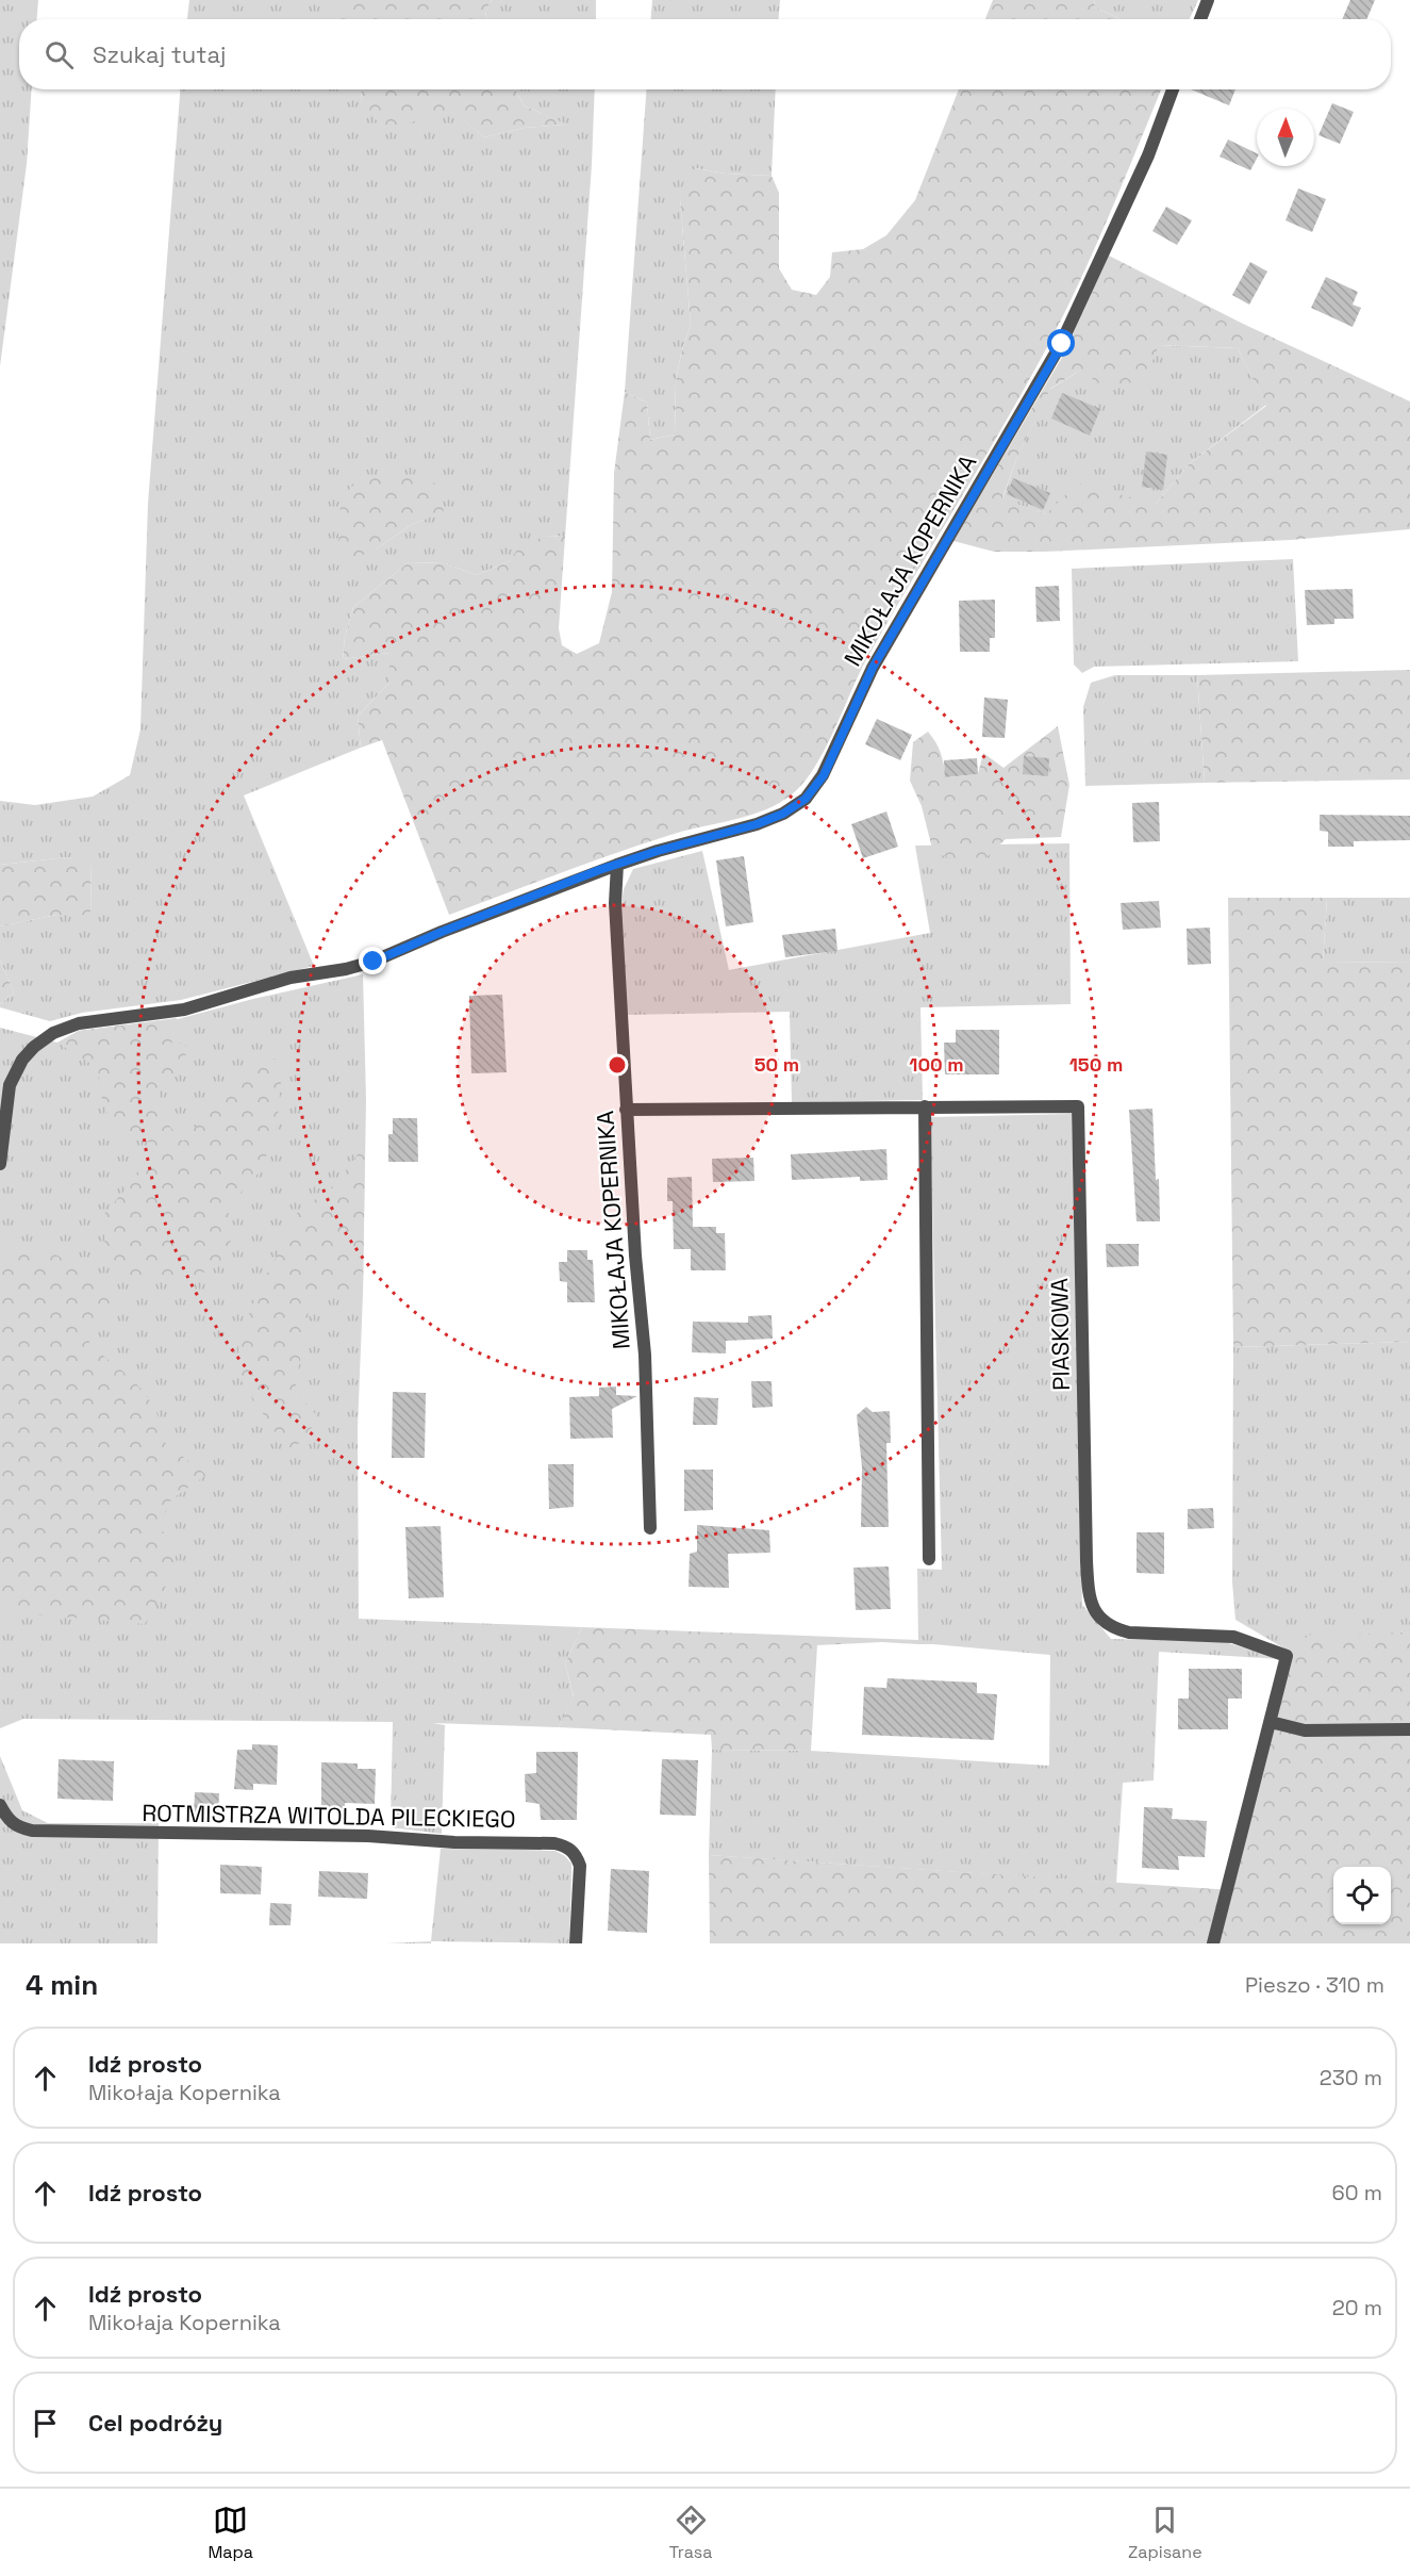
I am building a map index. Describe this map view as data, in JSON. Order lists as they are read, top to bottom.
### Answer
{
  "streets": {
    "street": ["MIKOŁAJA KOPERNIKA", "PIASKOWA", "ROTMISTRZA WITOLDA PILECKIEGO"]
  },
  "north": "top",
  "page": {
    "search": "Szukaj tutaj",
    "heading": ["4 min", "Pieszo · 310 m"],
    "list": [
      ["Idź prosto", "Mikołaja Kopernika", "230 m"],
      ["Idź prosto", "60 m"],
      ["Idź prosto", "Mikołaja Kopernika", "20 m"],
      "Cel podróży"
    ],
    "nav": ["Mapa", "Trasa", "Zapisane"]
  },
  "rings": ["50 m", "100 m", "150 m"]
}
